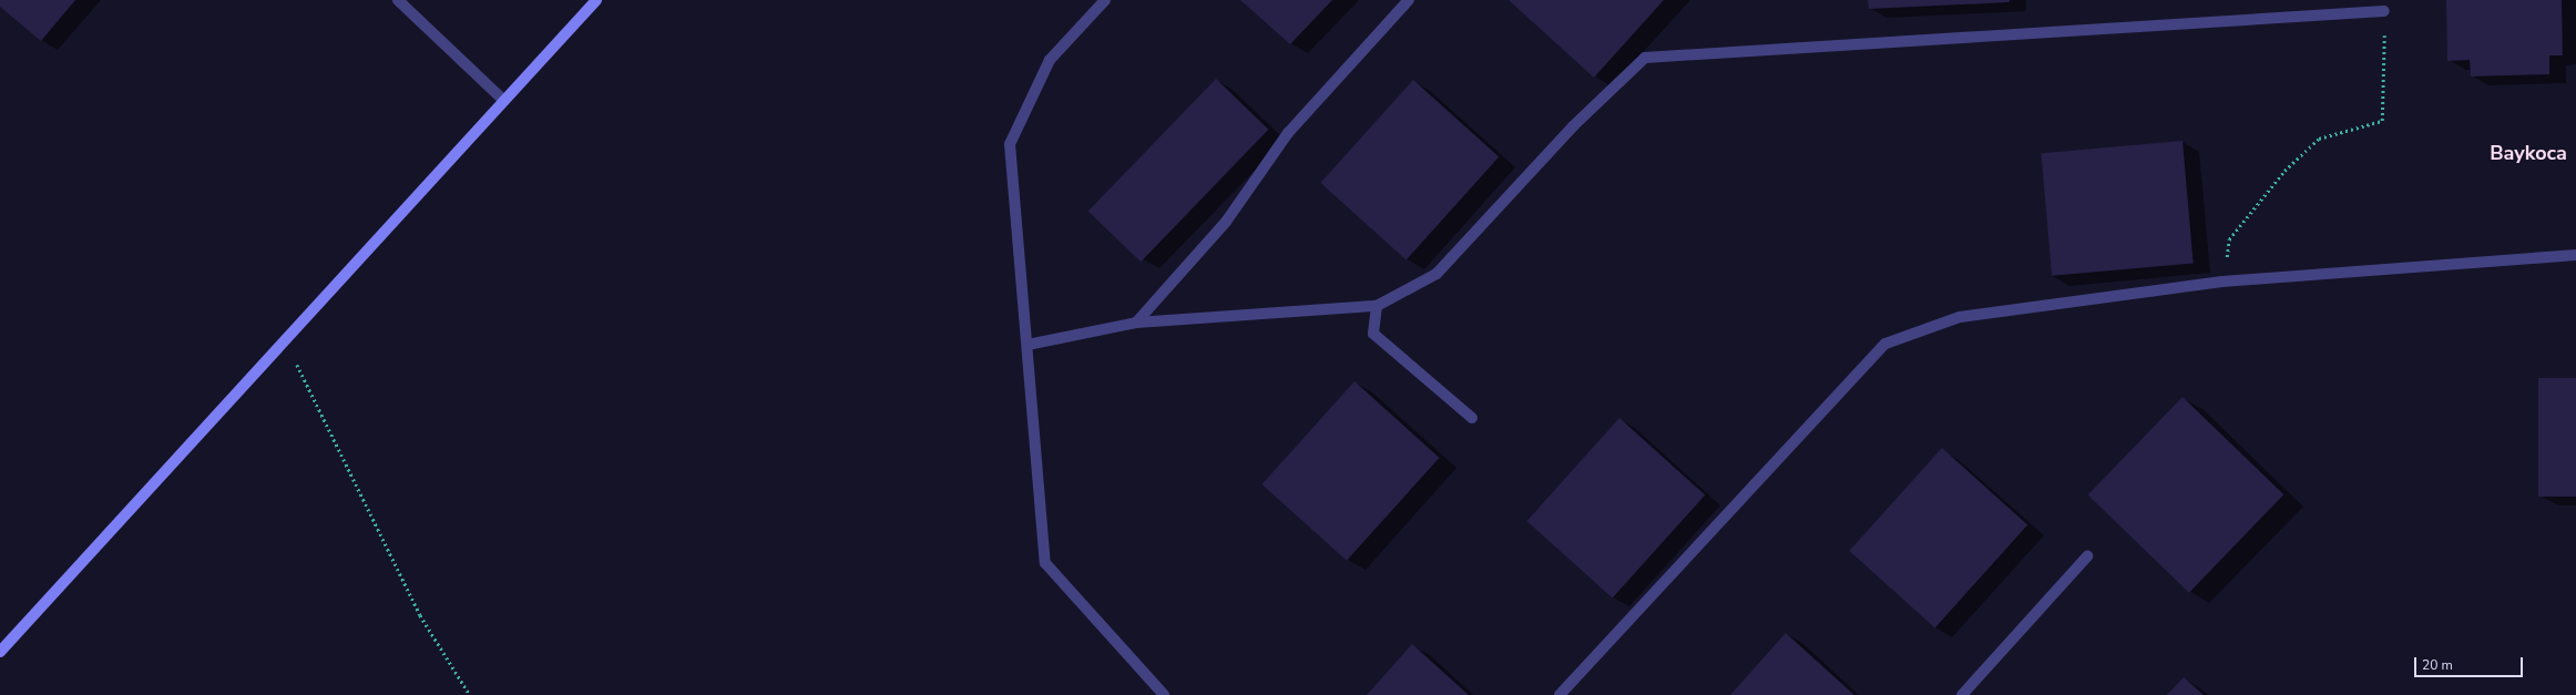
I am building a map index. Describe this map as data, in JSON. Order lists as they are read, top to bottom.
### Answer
{
  "districts": ["Baykoca"],
  "scale_bar": "20 m"
}
